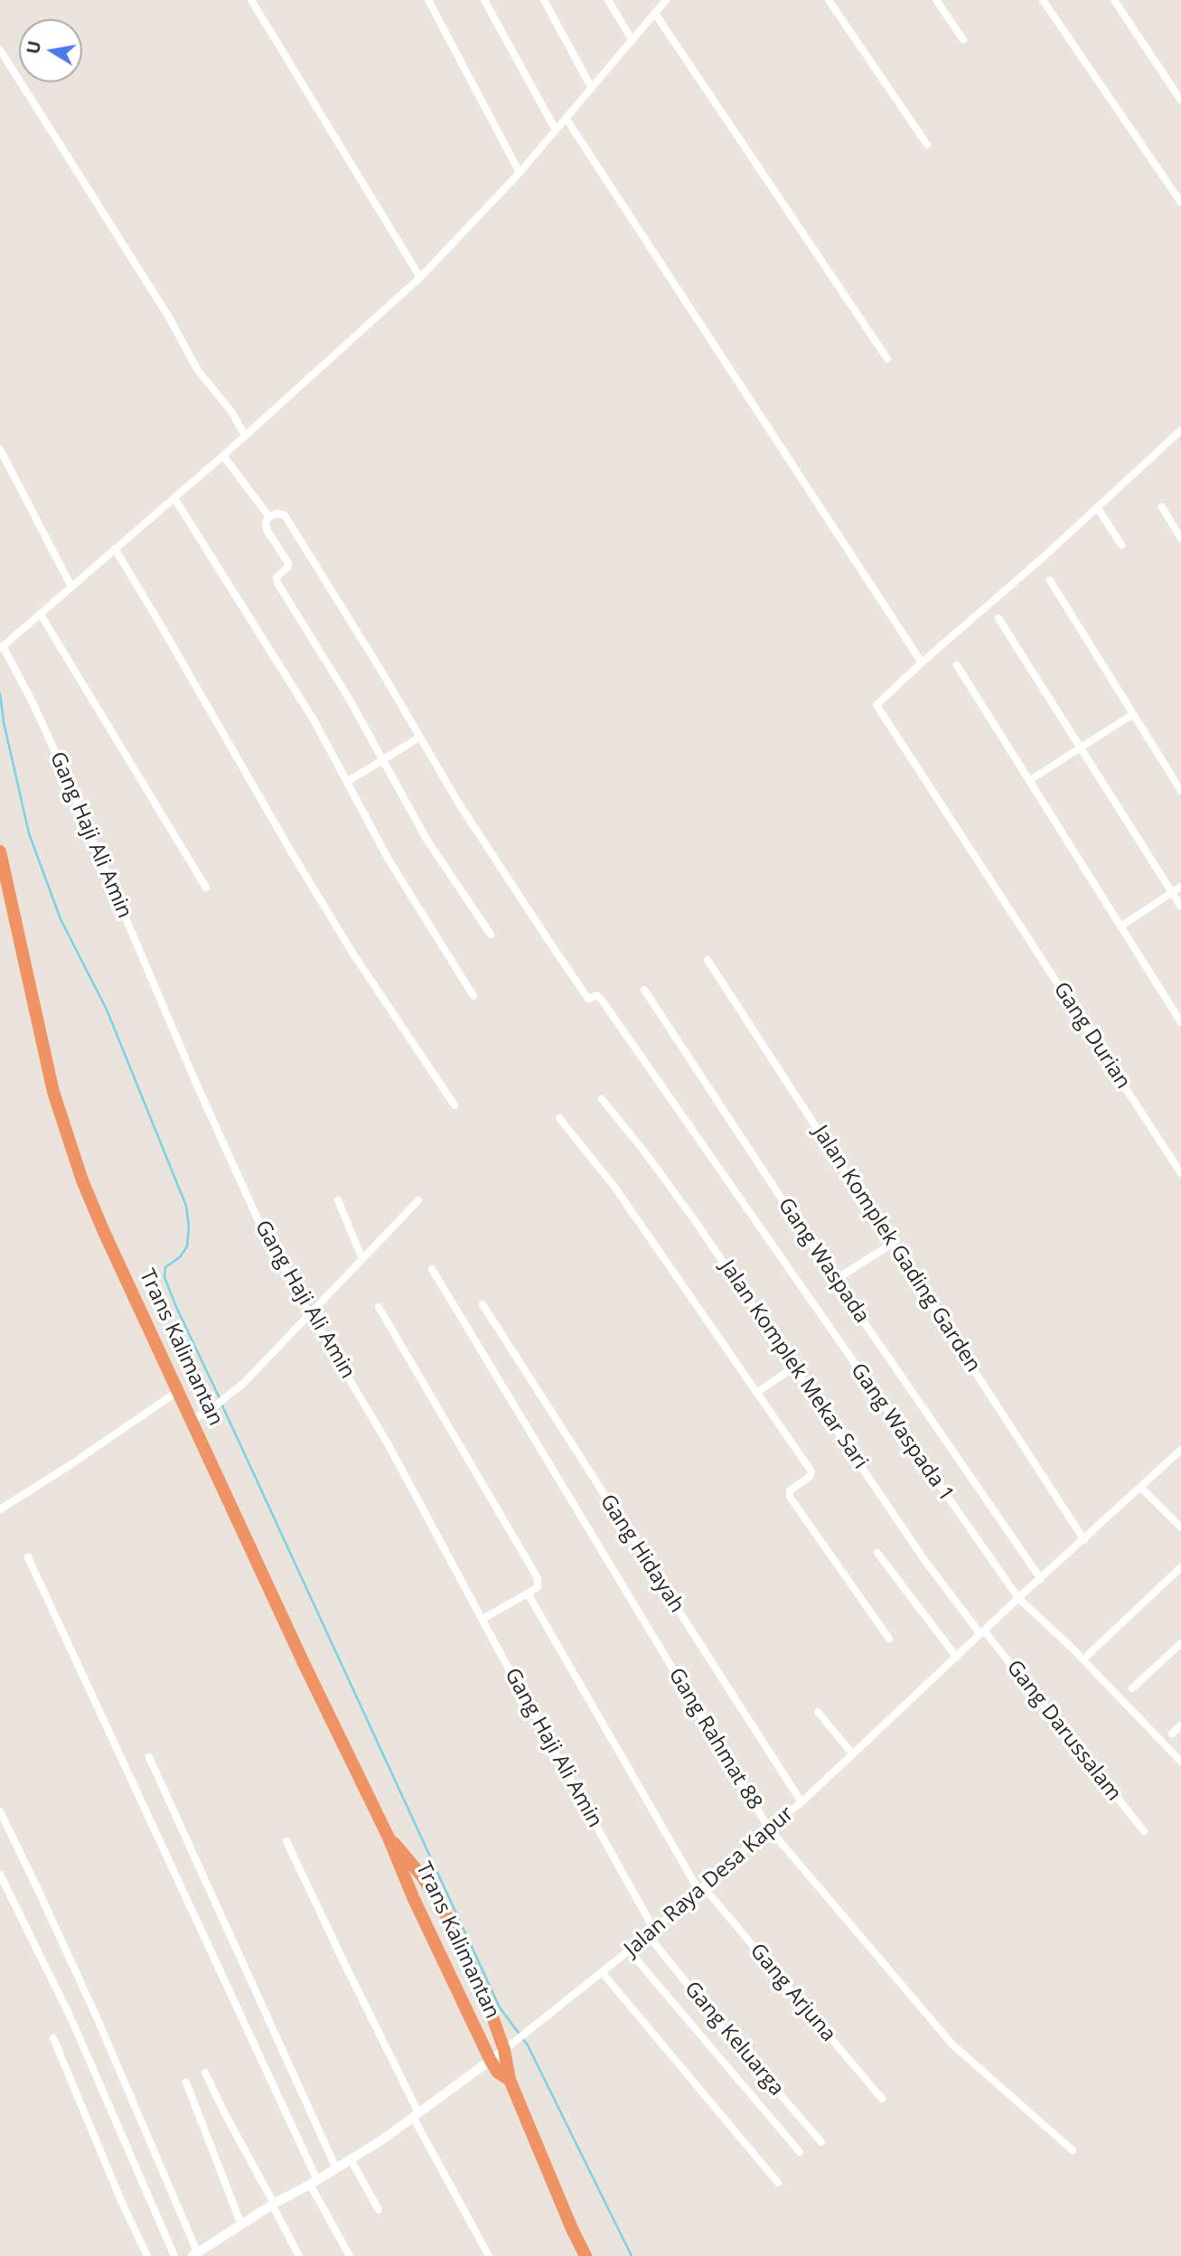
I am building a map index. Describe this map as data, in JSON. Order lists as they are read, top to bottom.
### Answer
{
  "streets": {
    "highway": ["Trans Kalimantan"],
    "street": [
      "Gang Haji Ali Amin",
      "Gang Durian",
      "Jalan Komplek Gading Garden",
      "Gang Waspada",
      "Jalan Komplek Mekar Sari",
      "Gang Waspada 1",
      "Gang Hidayah",
      "Gang Darussalam",
      "Gang Rahmat 88",
      "Jalan Raya Desa Kapur",
      "Gang Arjuna",
      "Gang Keluarga"
    ]
  },
  "crossings": [
    ["Gang Haji Ali Amin", "Jalan Raya Desa Kapur"],
    ["Gang Haji Ali Amin", "Gang Keluarga"],
    ["Jalan Komplek Gading Garden", "Jalan Raya Desa Kapur"],
    ["Gang Waspada", "Jalan Raya Desa Kapur"],
    ["Trans Kalimantan", "Jalan Raya Desa Kapur"],
    ["Jalan Komplek Mekar Sari", "Gang Darussalam"],
    ["Jalan Komplek Mekar Sari", "Jalan Raya Desa Kapur"],
    ["Gang Waspada 1", "Jalan Raya Desa Kapur"],
    ["Gang Hidayah", "Jalan Raya Desa Kapur"],
    ["Gang Darussalam", "Jalan Raya Desa Kapur"],
    ["Gang Rahmat 88", "Jalan Raya Desa Kapur"],
    ["Jalan Raya Desa Kapur", "Gang Arjuna"],
    ["Jalan Raya Desa Kapur", "Gang Keluarga"]
  ],
  "north": "left"
}
